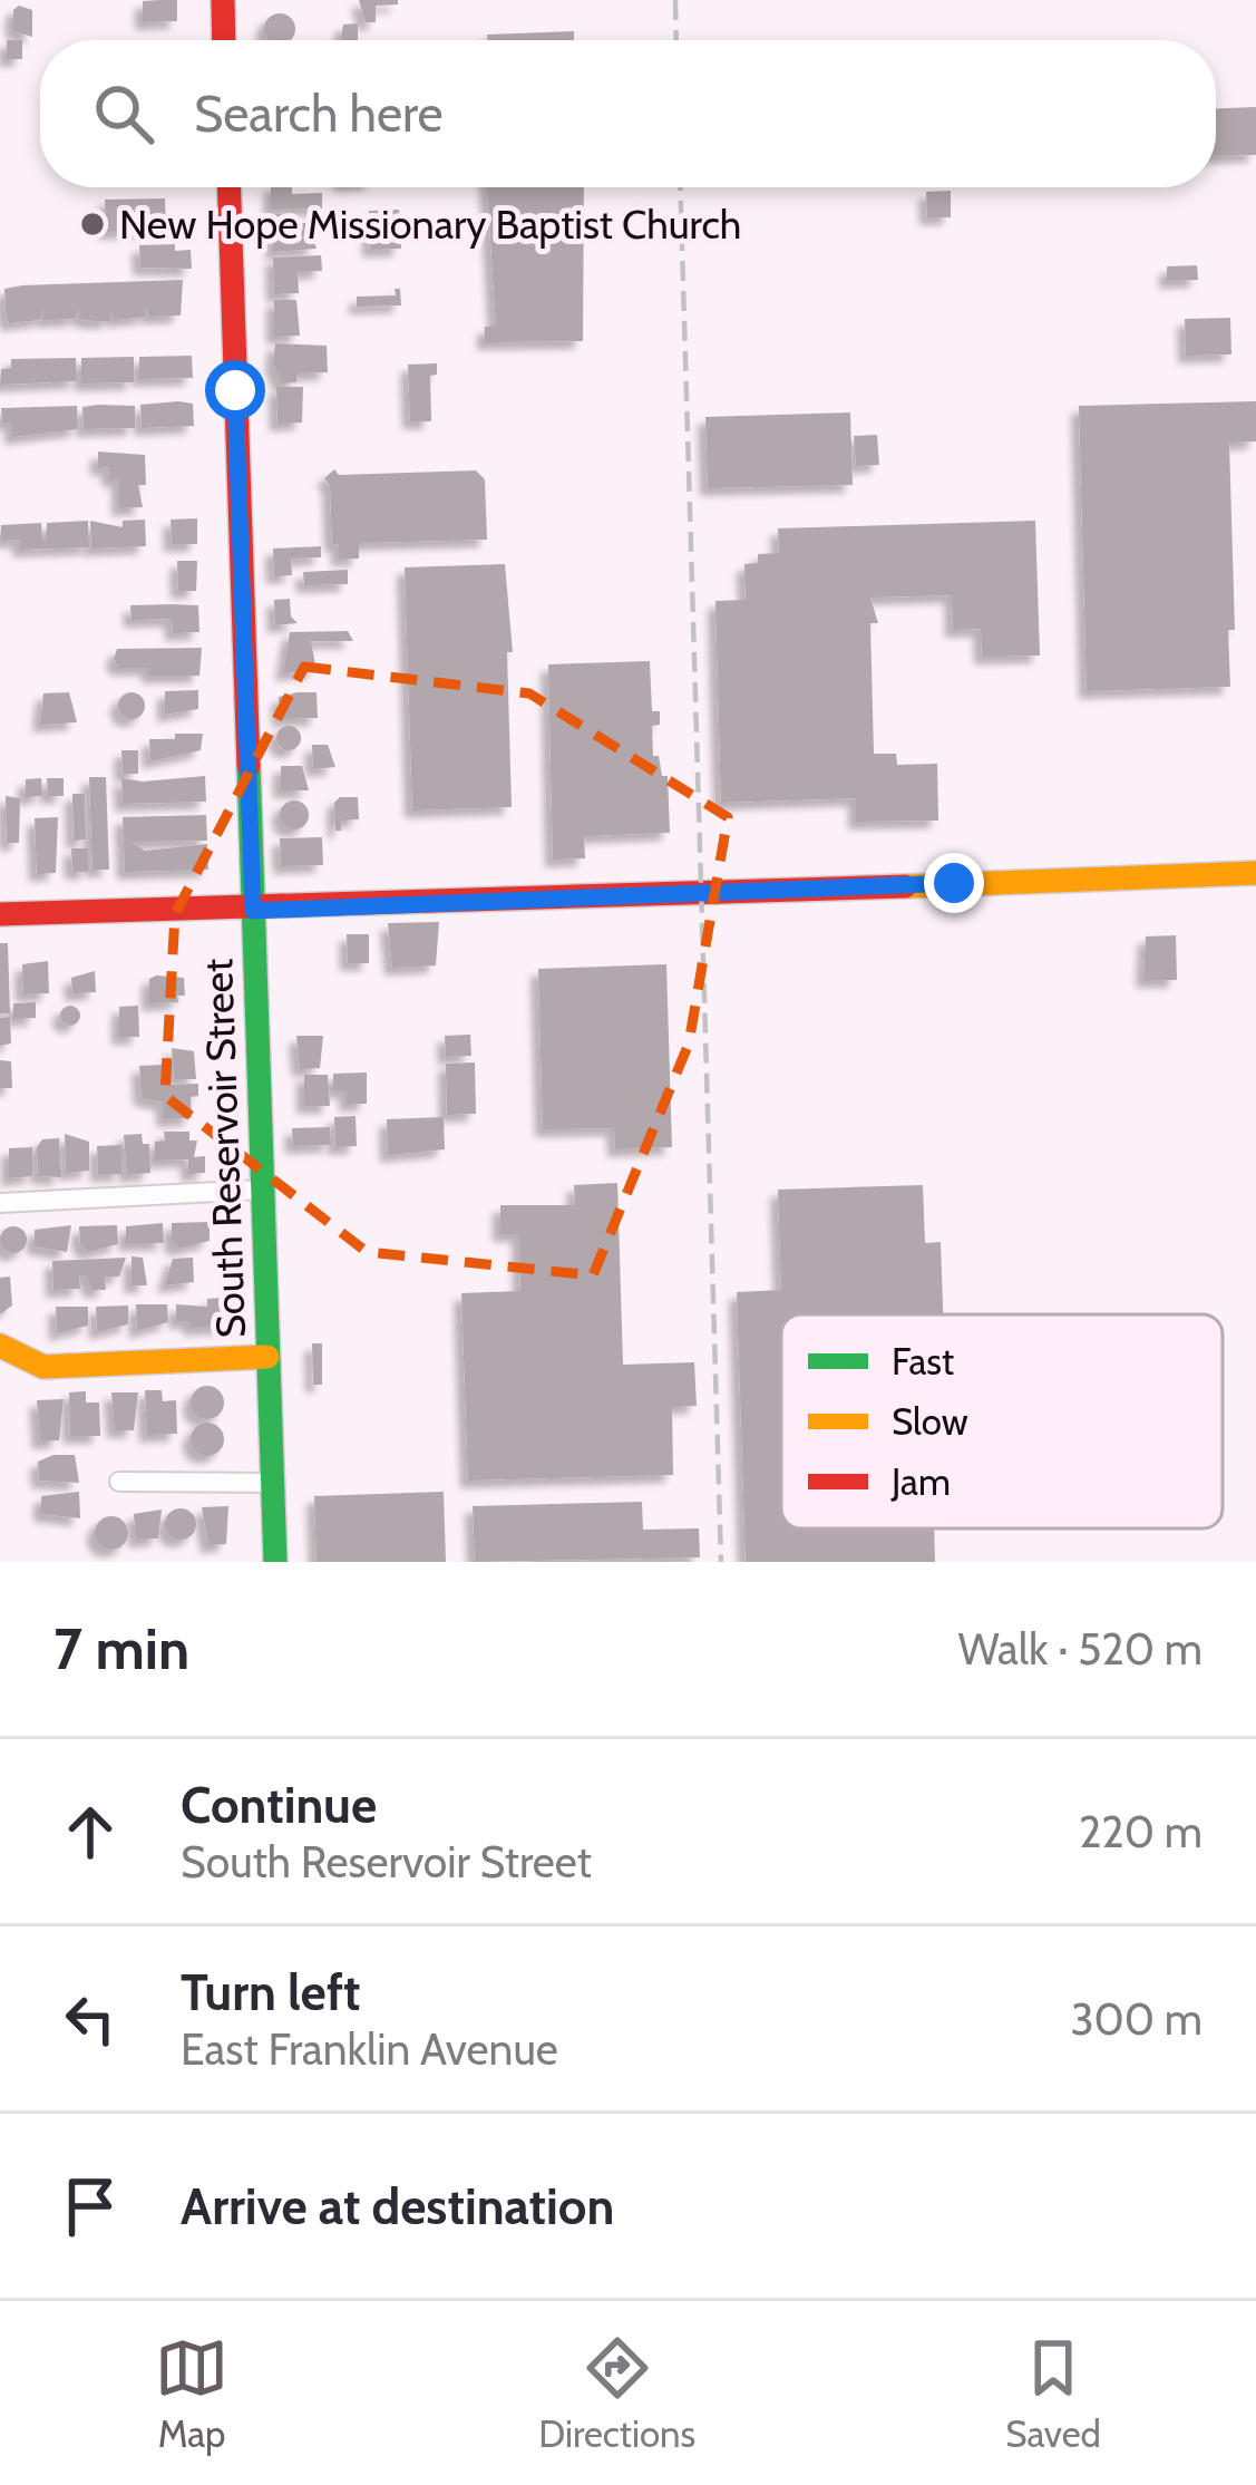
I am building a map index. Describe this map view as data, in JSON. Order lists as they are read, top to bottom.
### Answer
{
  "streets": {
    "street": ["South Reservoir Street"]
  },
  "places": ["New Hope Missionary Baptist Church"],
  "legend": ["Fast", "Slow", "Jam"],
  "page": {
    "search": "Search here",
    "heading": ["7 min", "Walk · 520 m"],
    "list": [
      ["Continue", "South Reservoir Street", "220 m"],
      ["Turn left", "East Franklin Avenue", "300 m"],
      "Arrive at destination"
    ],
    "nav": ["Map", "Directions", "Saved"]
  }
}
